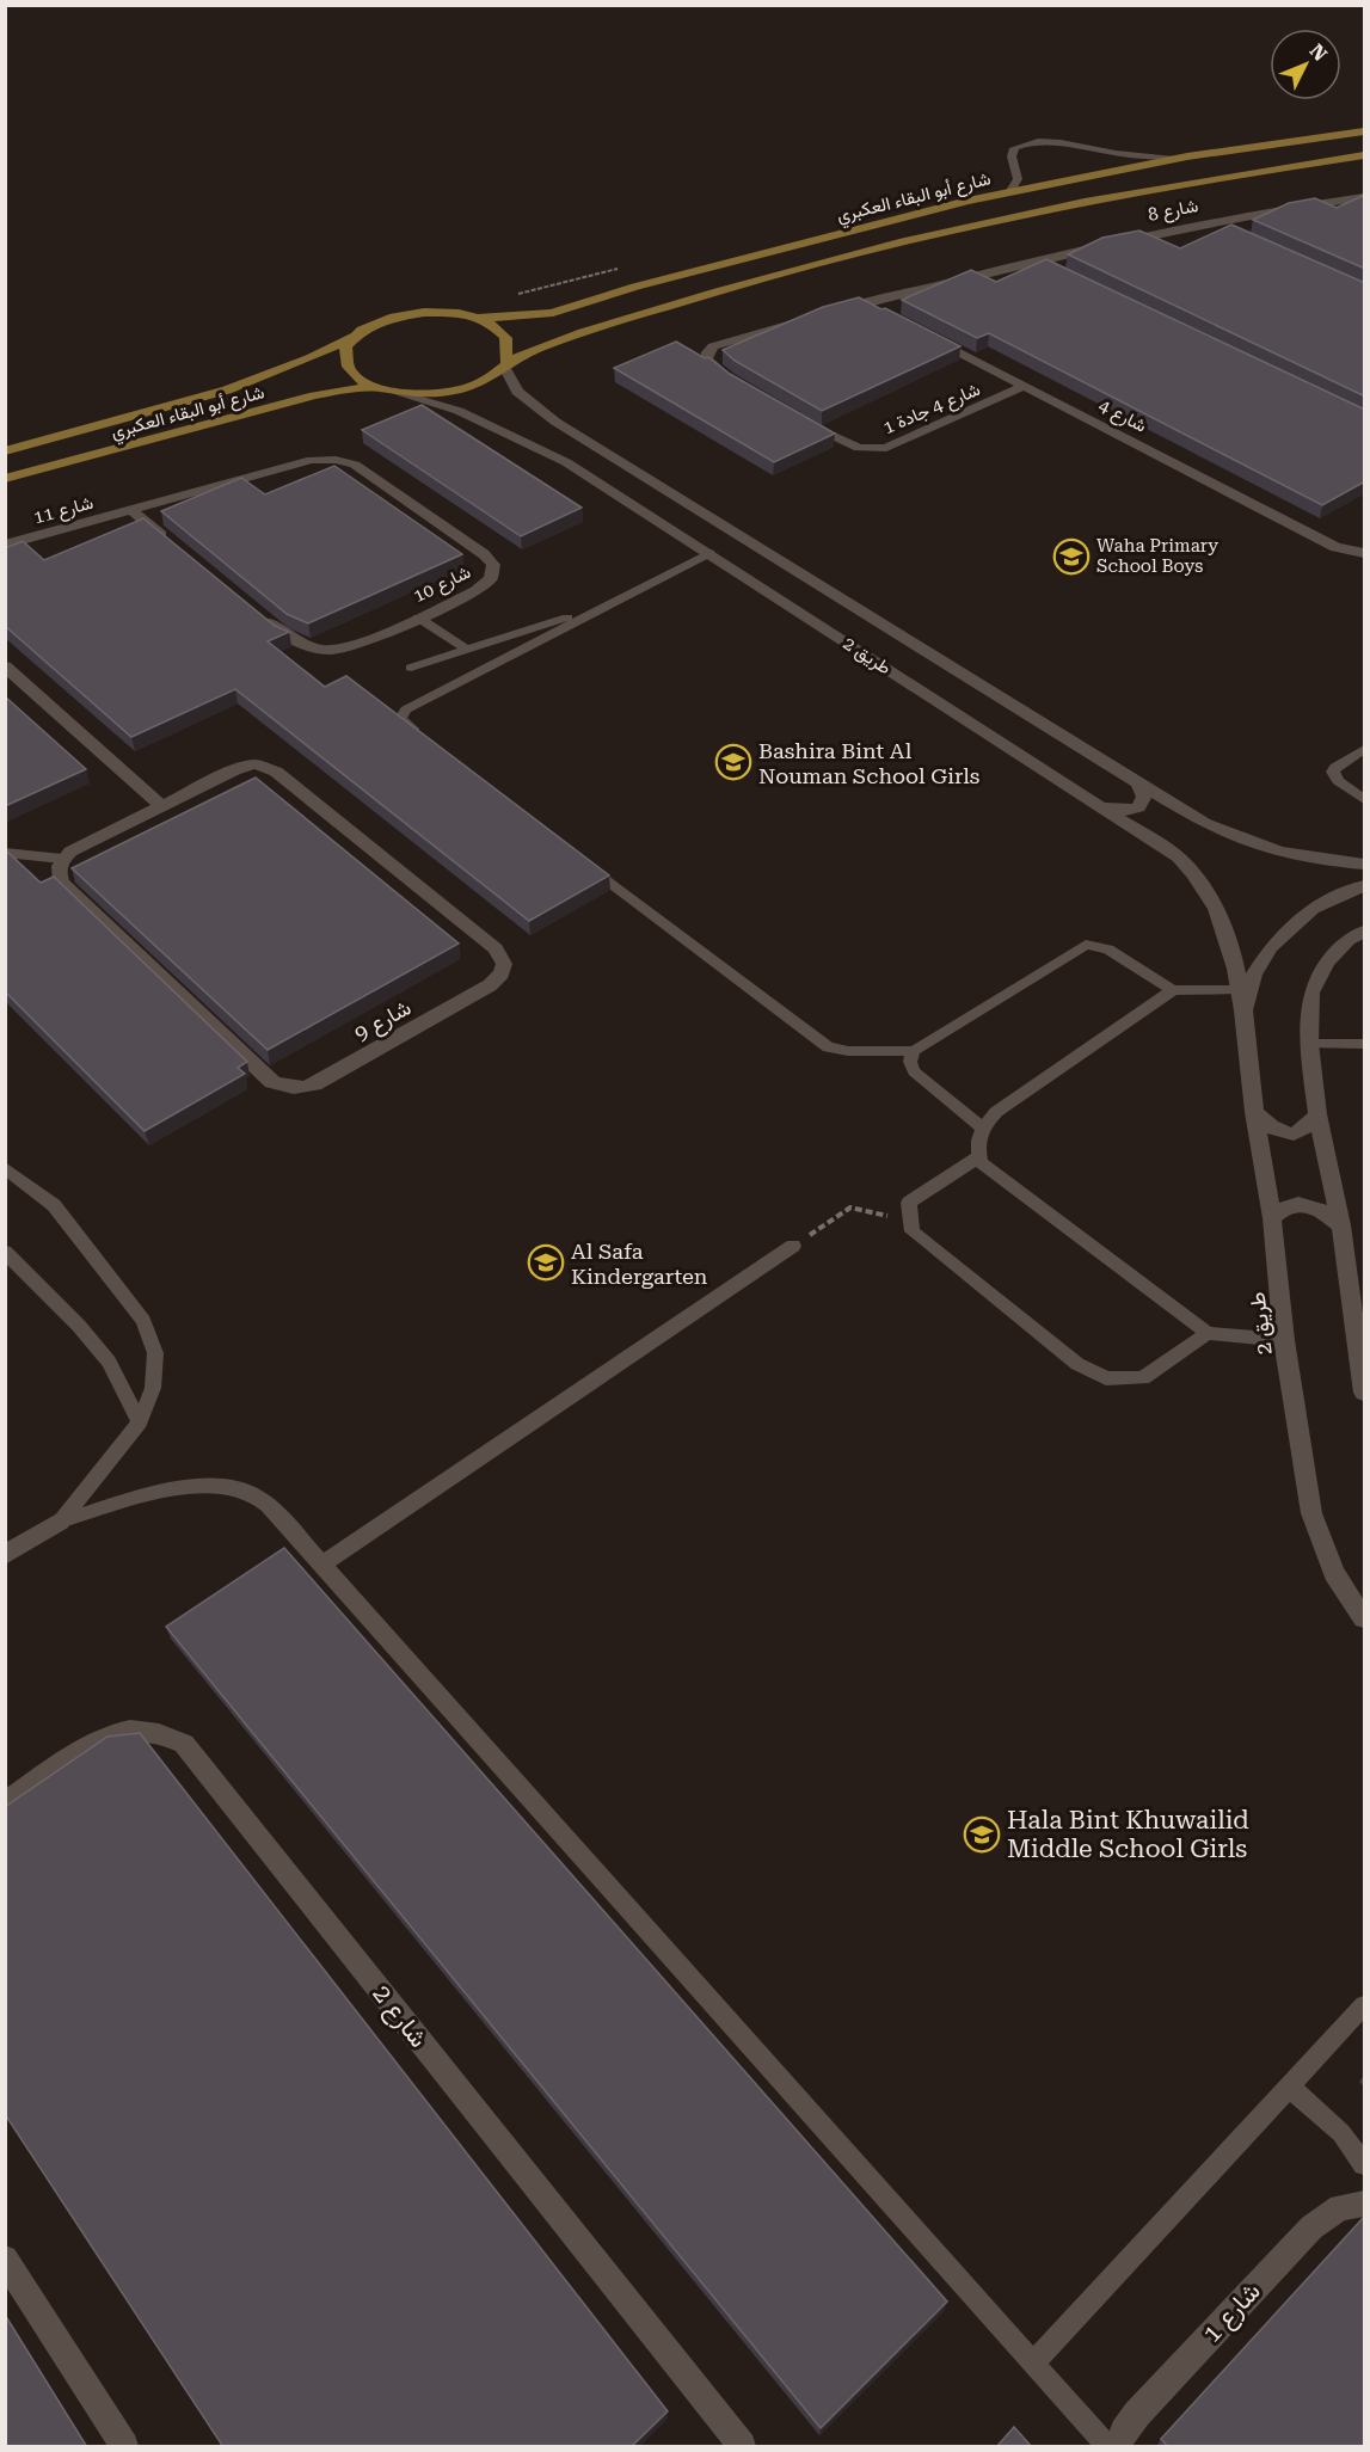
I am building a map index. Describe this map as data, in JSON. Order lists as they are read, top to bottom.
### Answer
{
  "streets": {
    "main road": ["شارع أبو البقاء العكبري"],
    "street": [
      "شارع 8",
      "شارع 4 جادة 1",
      "شارع 4",
      "شارع 11",
      "شارع 10",
      "طريق 2",
      "شارع 9",
      "شارع 2",
      "شارع 1"
    ]
  },
  "crossings": [
    ["شارع أبو البقاء العكبري", "طريق 2"],
    ["شارع 4 جادة 1", "شارع 4"],
    ["شارع 11", "شارع 10"]
  ],
  "places": {
    "school or university": [
      "Waha Primary School Boys",
      "Bashira Bint Al Nouman School Girls",
      "Al Safa Kindergarten",
      "Hala Bint Khuwailid Middle School Girls"
    ]
  },
  "north": "top right"
}
